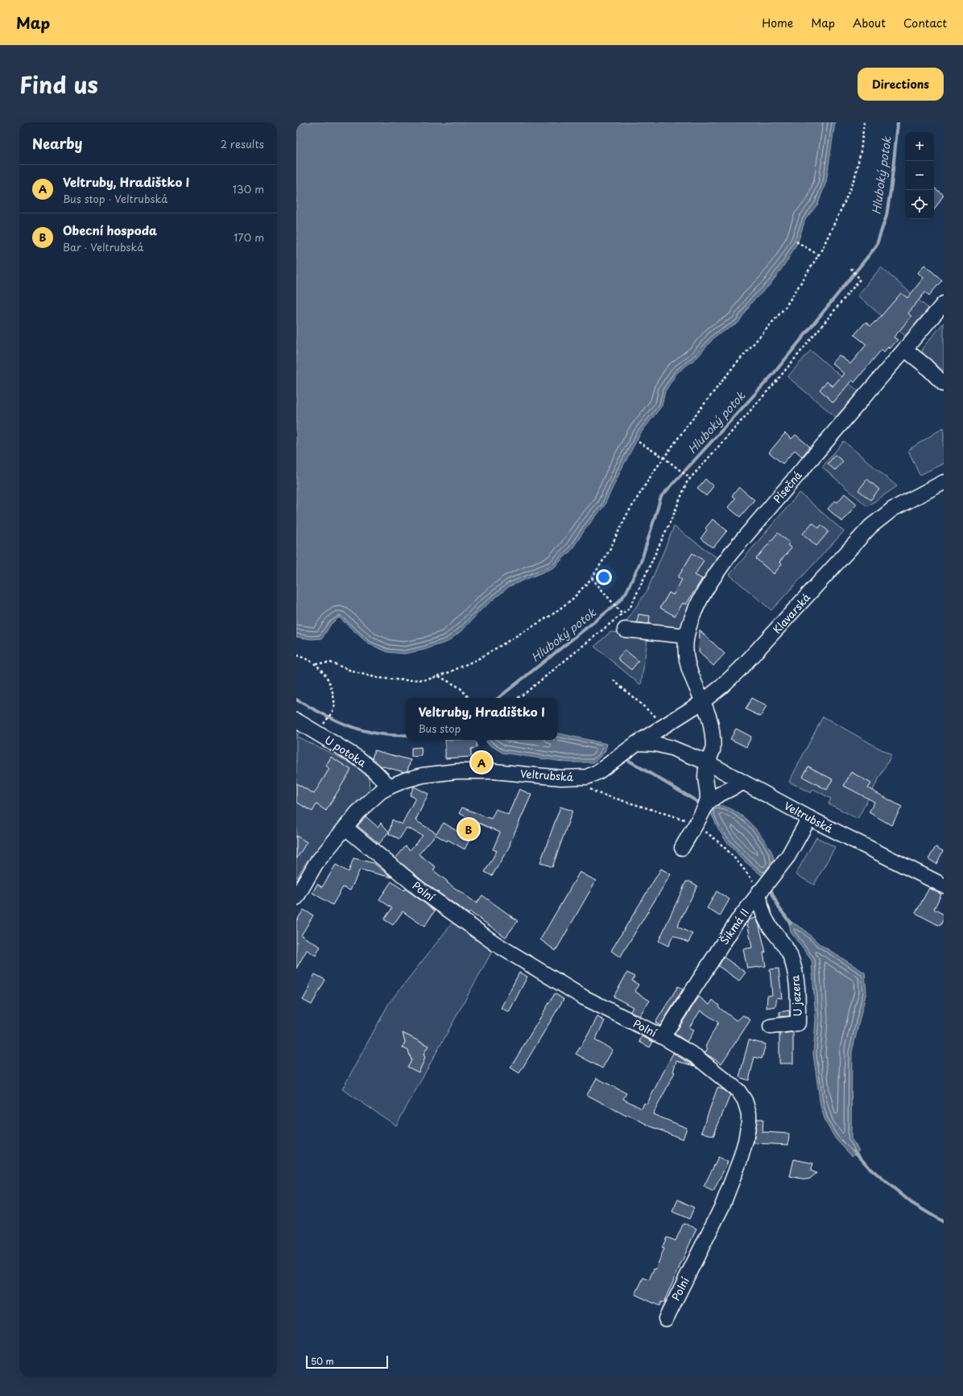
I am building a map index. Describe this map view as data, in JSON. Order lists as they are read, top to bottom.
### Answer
{
  "streets": {
    "street": [
      "Písečná",
      "Klavarská",
      "U potoka",
      "Veltrubská",
      "Polní",
      "Šikmá II",
      "U jezera"
    ]
  },
  "crossings": [
    ["Písečná", "Klavarská"],
    ["Písečná", "Veltrubská"],
    ["Klavarská", "Veltrubská"],
    ["U potoka", "Veltrubská"],
    ["Veltrubská", "Polní"],
    ["Veltrubská", "Šikmá II"],
    ["Polní", "Šikmá II"],
    ["Šikmá II", "U jezera"]
  ],
  "water": ["Hluboký potok"],
  "scale_bar": "50 m",
  "page": {
    "header": "Map",
    "nav": [
      "Home",
      "Map",
      "About",
      "Contact"
    ],
    "title": "Find us",
    "buttons": "Directions",
    "heading": ["Nearby", "2 results"],
    "map_buttons": ["+", "−"],
    "list": [
      {
        "mark": "A",
        "name": "Veltruby, Hradištko I",
        "note": "Bus stop · Veltrubská",
        "value": "130 m"
      },
      {
        "mark": "B",
        "name": "Obecní hospoda",
        "note": "Bar · Veltrubská",
        "value": "170 m"
      }
    ],
    "popup": ["Veltruby, Hradištko I", "Bus stop"],
    "pins": ["A", "B"],
    "scale": "50 m"
  }
}
